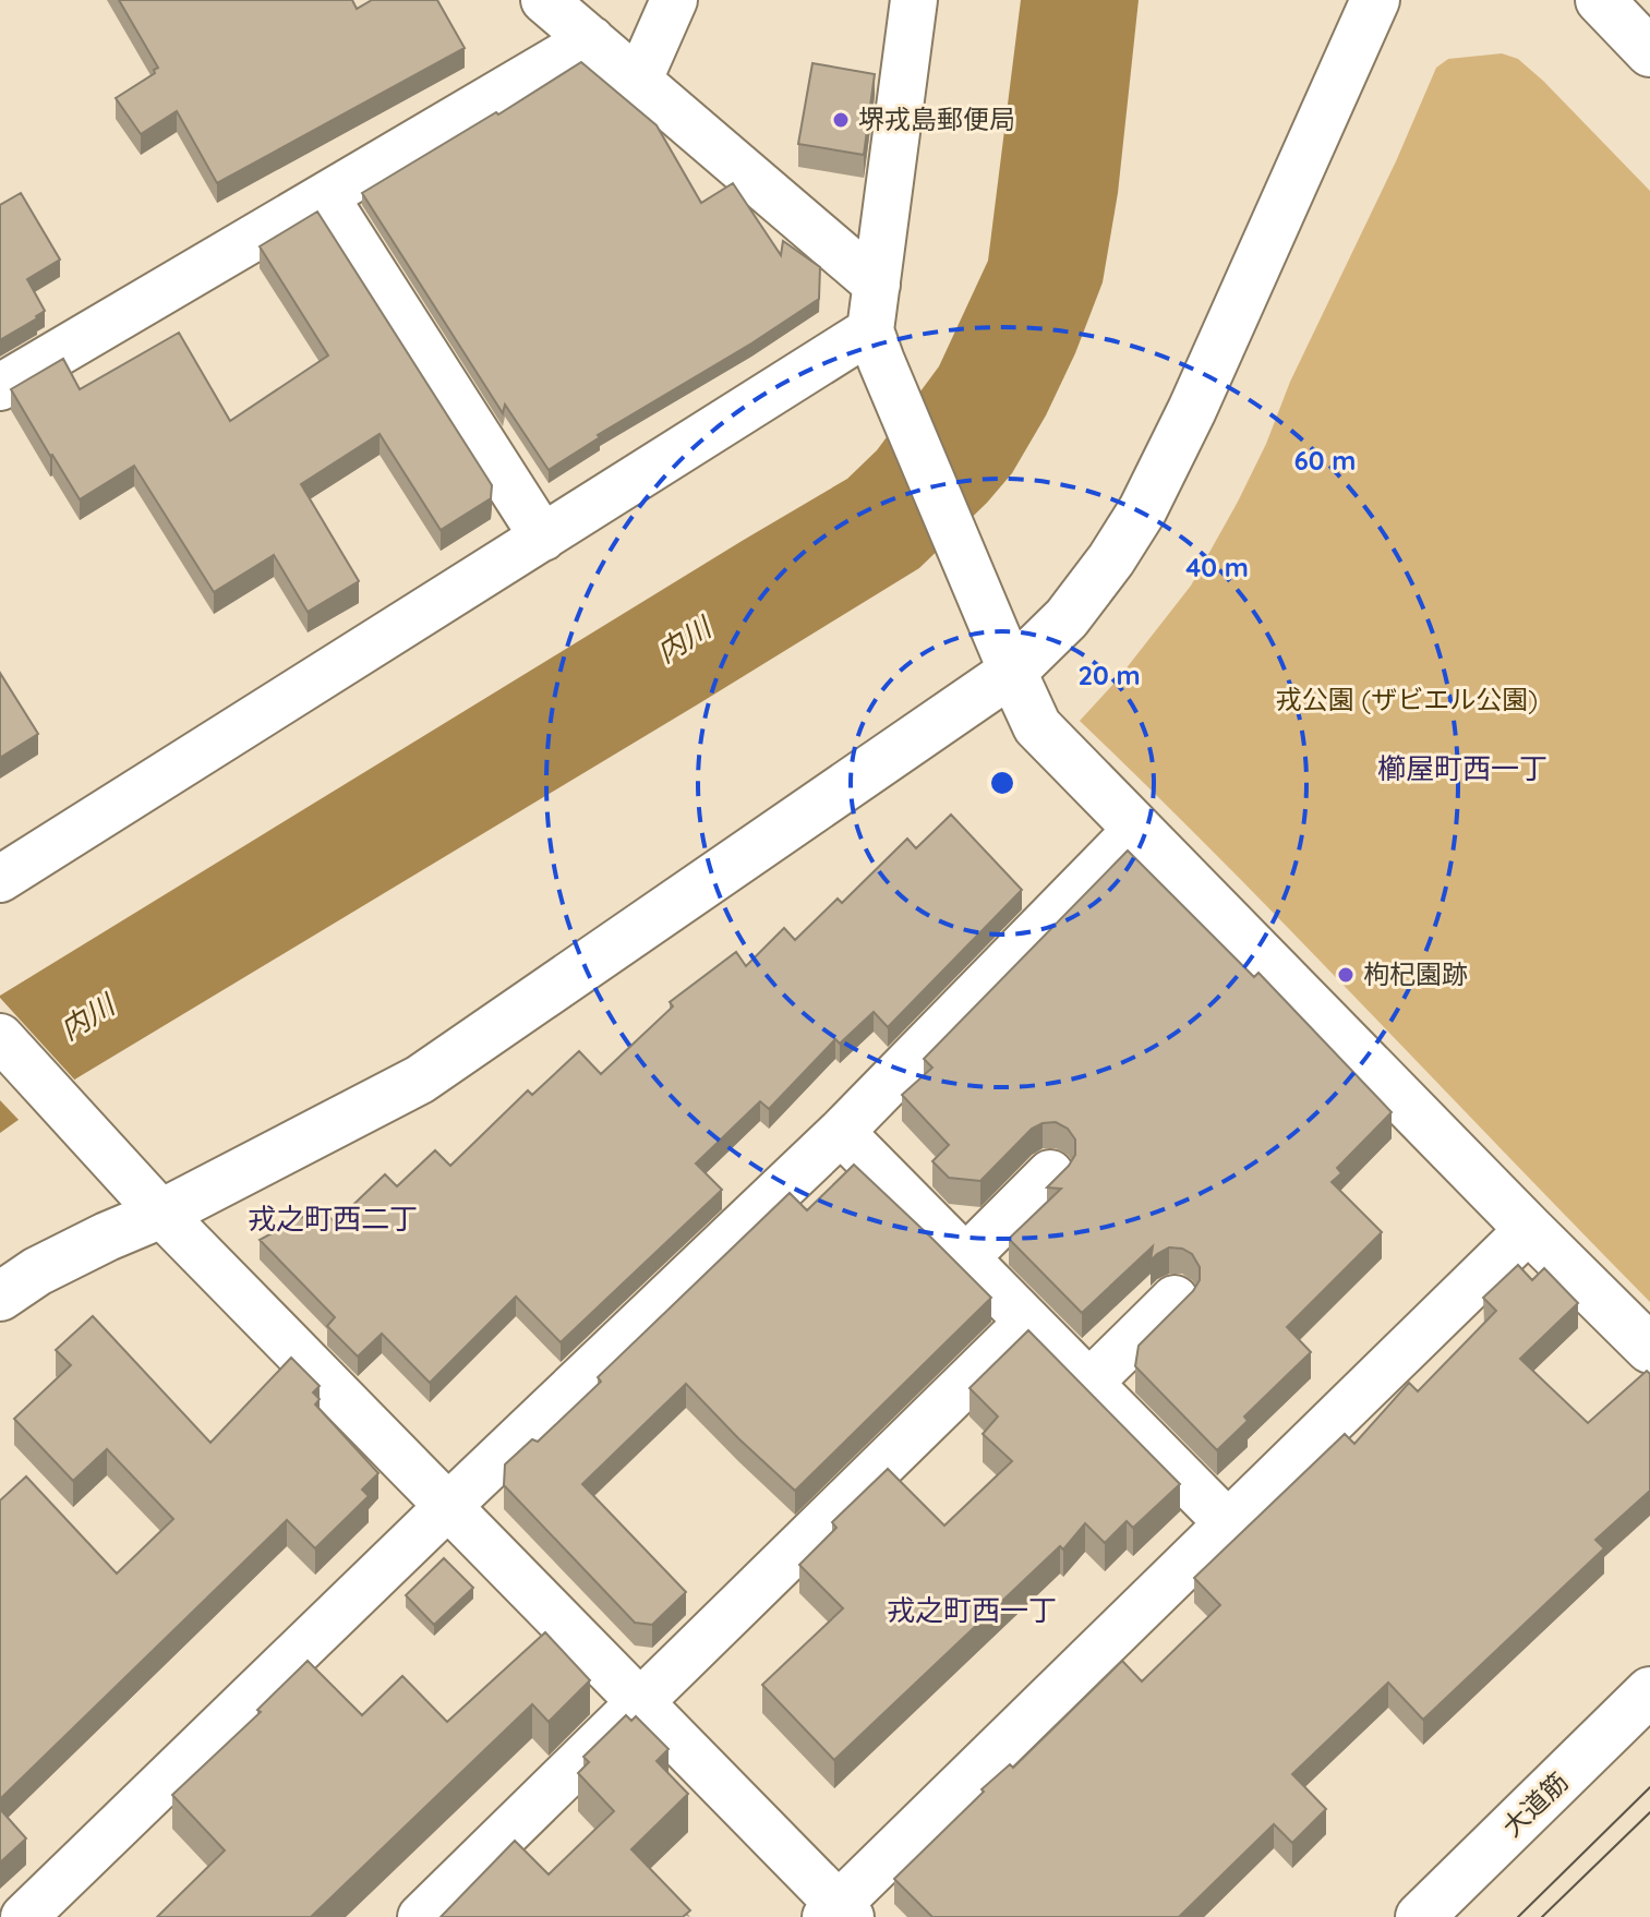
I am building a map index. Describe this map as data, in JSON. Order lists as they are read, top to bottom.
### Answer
{
  "streets": {
    "street": ["大道筋"]
  },
  "districts": ["櫛屋町西一丁", "戎之町西二丁", "戎之町西一丁"],
  "water": ["内川"],
  "parks": ["戎公園 (ザビエル公園)"],
  "places": ["堺戎島郵便局", "枸杞園跡"],
  "rings": ["60 m", "40 m", "20 m"]
}
